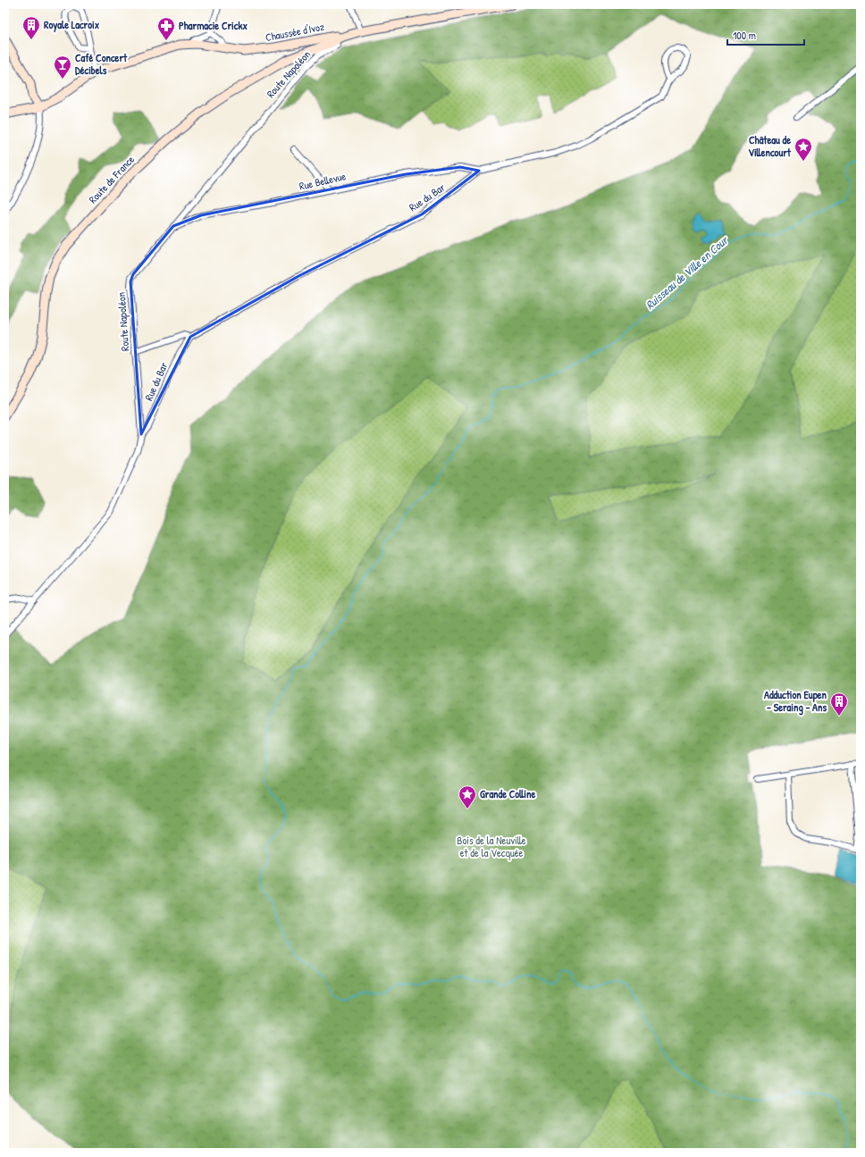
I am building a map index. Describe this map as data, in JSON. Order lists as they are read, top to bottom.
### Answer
{
  "streets": {
    "main road": ["Chaussée d'Ivoz", "Route de France"],
    "street": ["Route Napoléon", "Rue Bellevue", "Rue du Bar"]
  },
  "crossings": [
    ["Chaussée d'Ivoz", "Route Napoléon"],
    ["Chaussée d'Ivoz", "Route de France"],
    ["Route Napoléon", "Route de France"],
    ["Route Napoléon", "Rue Bellevue"],
    ["Route Napoléon", "Rue du Bar"],
    ["Rue Bellevue", "Rue du Bar"]
  ],
  "water": ["Ruisseau de Ville en Cour"],
  "parks": ["Bois de la Neuville et de la Vecquée"],
  "places": {
    "building": ["Royale Lacroix", "Adduction Eupen - Seraing - Ans"],
    "pharmacy": ["Pharmacie Crickx"],
    "bar": ["Café Concert Décibels"],
    "place": ["Château de Villencourt", "Grande Colline"]
  },
  "scale_bar": "100 m"
}
